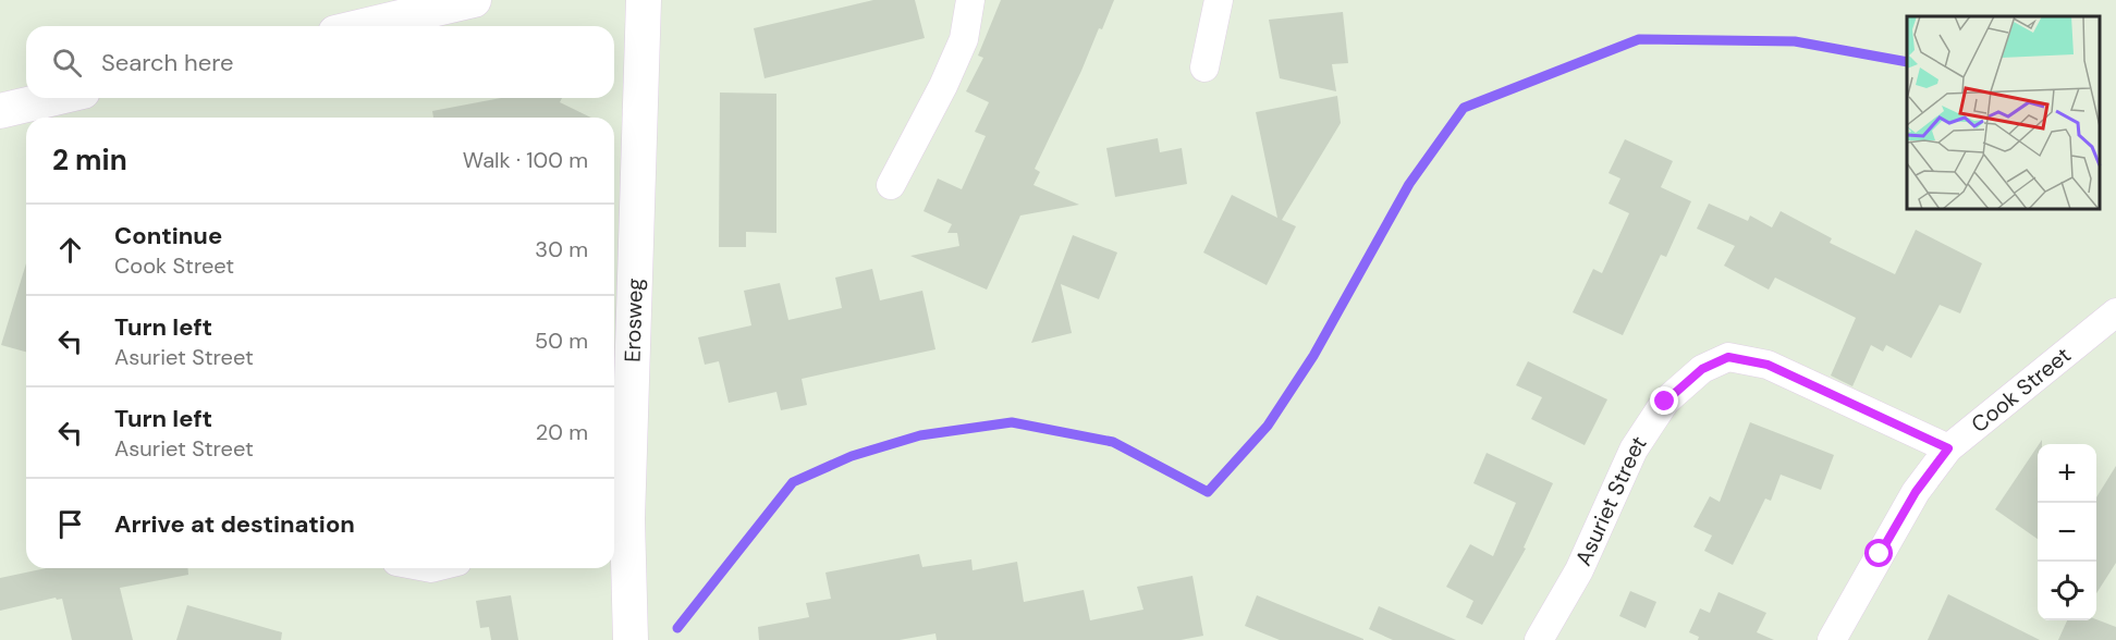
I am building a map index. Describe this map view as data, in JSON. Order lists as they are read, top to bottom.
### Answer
{
  "streets": {
    "street": ["Erosweg", "Cook Street", "Asuriet Street"]
  },
  "crossings": [
    ["Cook Street", "Asuriet Street"]
  ],
  "page": {
    "search": "Search here",
    "heading": ["2 min", "Walk · 100 m"],
    "list": [
      ["Continue", "Cook Street", "30 m"],
      ["Turn left", "Asuriet Street", "50 m"],
      ["Turn left", "Asuriet Street", "20 m"],
      "Arrive at destination"
    ],
    "map_buttons": ["+", "−"]
  }
}
